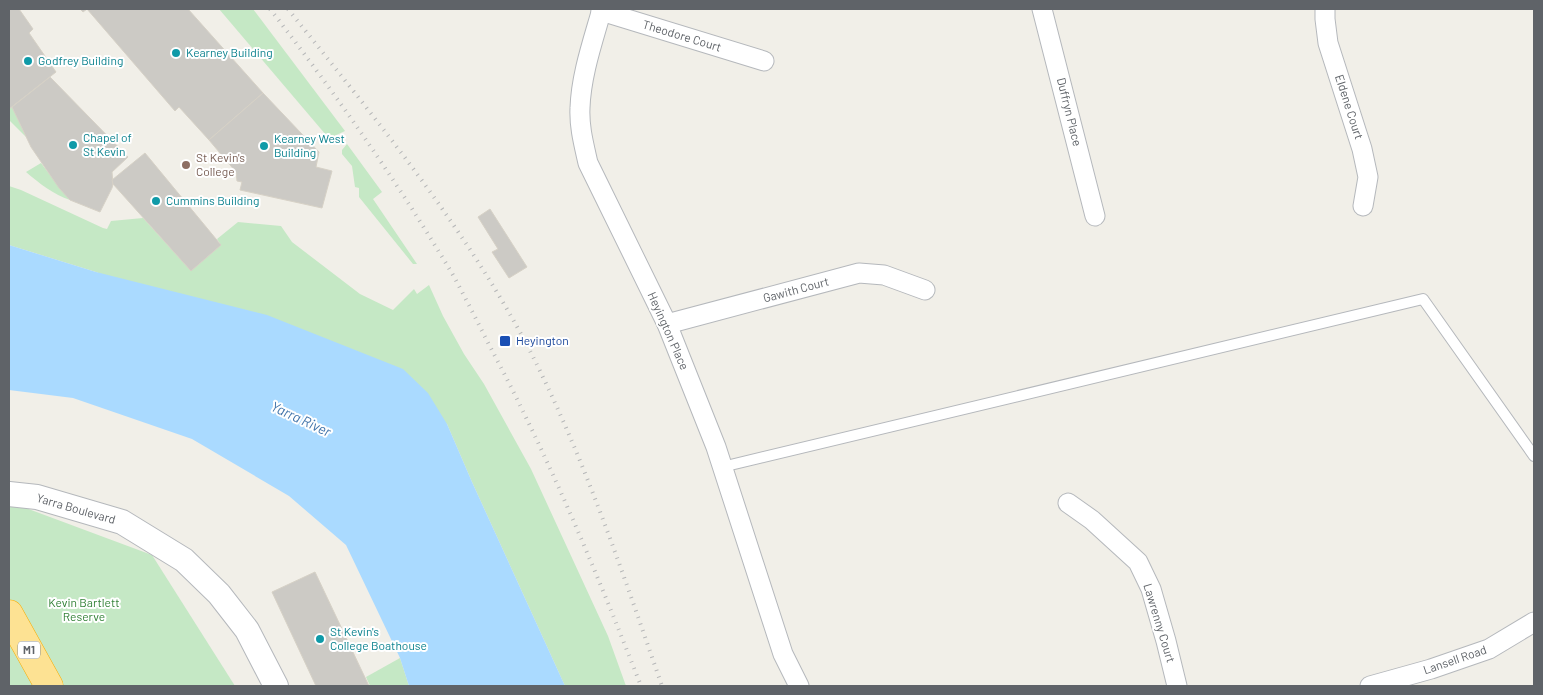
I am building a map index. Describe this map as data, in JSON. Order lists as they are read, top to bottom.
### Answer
{
  "streets": {
    "highway": ["M1"],
    "street": [
      "Theodore Court",
      "Eldene Court",
      "Duffryn Place",
      "Gawith Court",
      "Heyington Place",
      "Yarra Boulevard",
      "Lawrenny Court",
      "Lansell Road"
    ]
  },
  "crossings": [
    ["Theodore Court", "Heyington Place"],
    ["Gawith Court", "Heyington Place"]
  ],
  "water": ["Yarra River"],
  "parks": ["Kevin Bartlett Reserve"],
  "places": {
    "other": [
      "Kearney Building",
      "Godfrey Building",
      "Chapel of St Kevin",
      "Kearney West Building",
      "St Kevin's College",
      "Cummins Building",
      "St Kevin's College Boathouse"
    ],
    "transit": ["Heyington"]
  }
}
